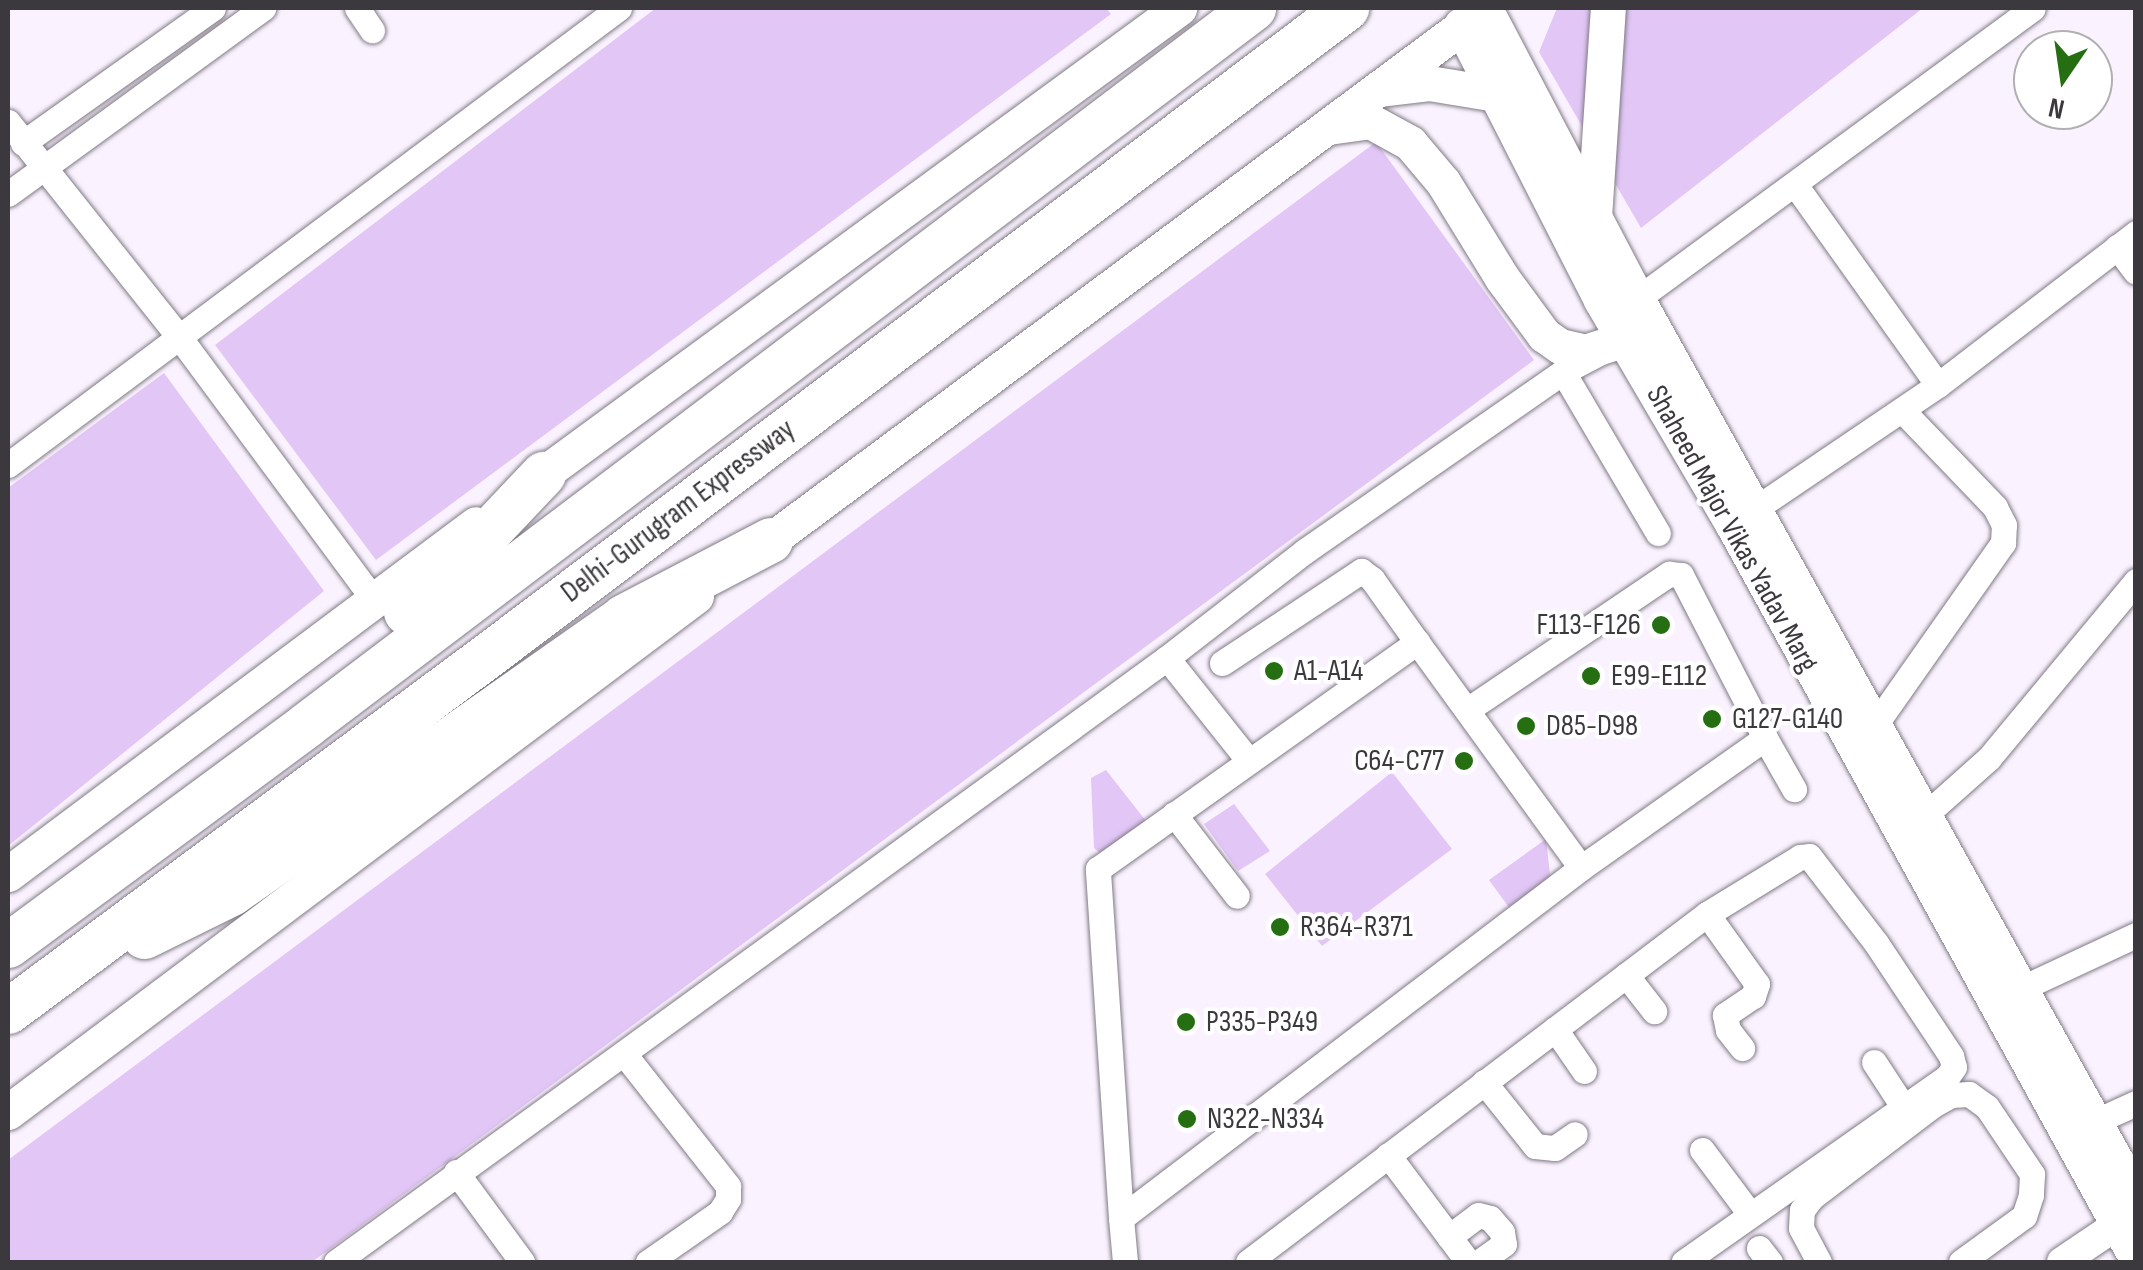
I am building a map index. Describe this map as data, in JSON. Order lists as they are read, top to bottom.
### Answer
{
  "streets": {
    "highway": ["Delhi-Gurugram Expressway"],
    "main road": ["Shaheed Major Vikas Yadav Marg"]
  },
  "places": [
    "F113-F126",
    "A1-A14",
    "E99-E112",
    "G127-G140",
    "D85-D98",
    "C64-C77",
    "R364-R371",
    "P335-P349",
    "N322-N334"
  ],
  "north": "bottom"
}
